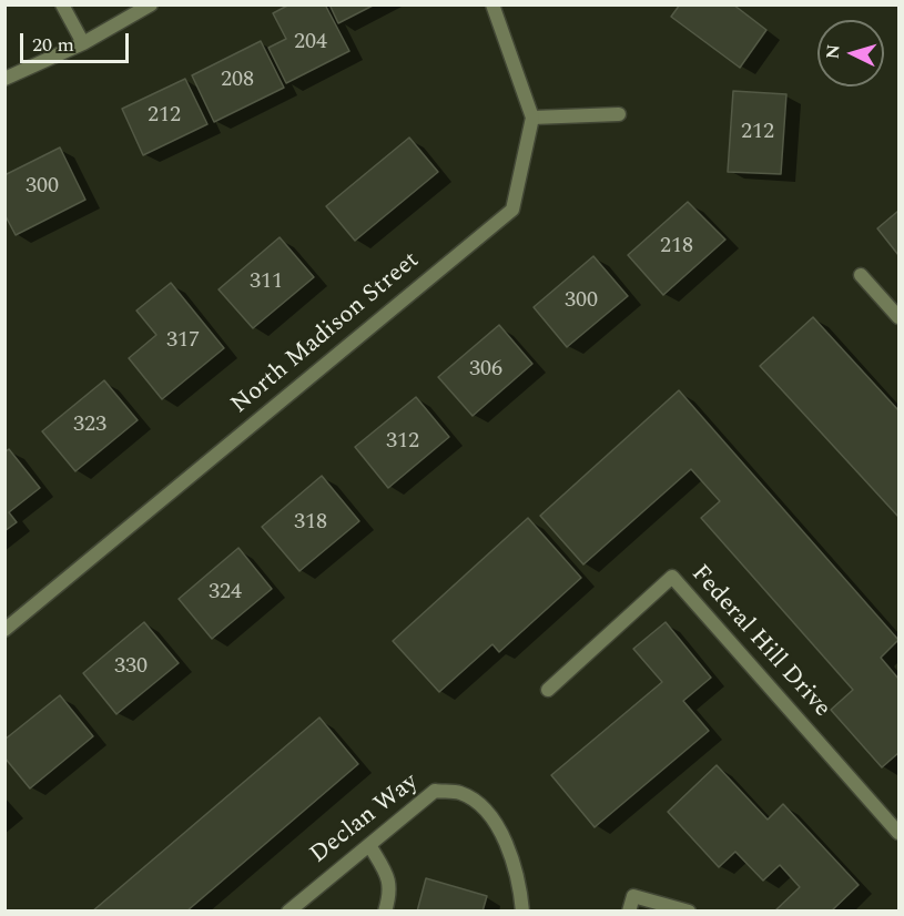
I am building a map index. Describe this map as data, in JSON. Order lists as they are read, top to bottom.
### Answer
{
  "streets": {
    "street": ["North Madison Street", "Federal Hill Drive", "Declan Way"]
  },
  "house_numbers": [
    "204",
    "208",
    "212",
    "212",
    "300",
    "218",
    "311",
    "300",
    "317",
    "306",
    "323",
    "312",
    "318",
    "324",
    "330"
  ],
  "scale_bar": "20 m",
  "north": "left"
}
